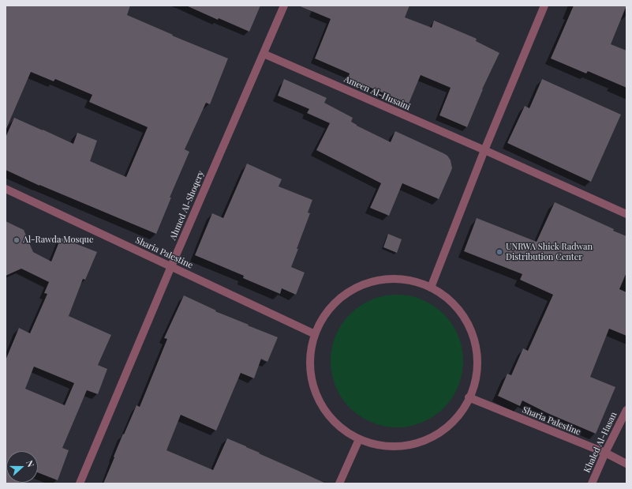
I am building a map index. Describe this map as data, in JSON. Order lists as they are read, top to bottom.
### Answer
{
  "streets": {
    "street": [
      "Ameen Al-Husaini",
      "Ahmed Al-Shoqery",
      "Sharia Palestine",
      "Khaled Al-Hasan"
    ]
  },
  "crossings": [
    ["Ameen Al-Husaini", "Ahmed Al-Shoqery"],
    ["Ahmed Al-Shoqery", "Sharia Palestine"],
    ["Sharia Palestine", "Khaled Al-Hasan"]
  ],
  "places": ["Al-Rawda Mosque", "UNRWA Shick Radwan Distribution Center"],
  "north": "right"
}
